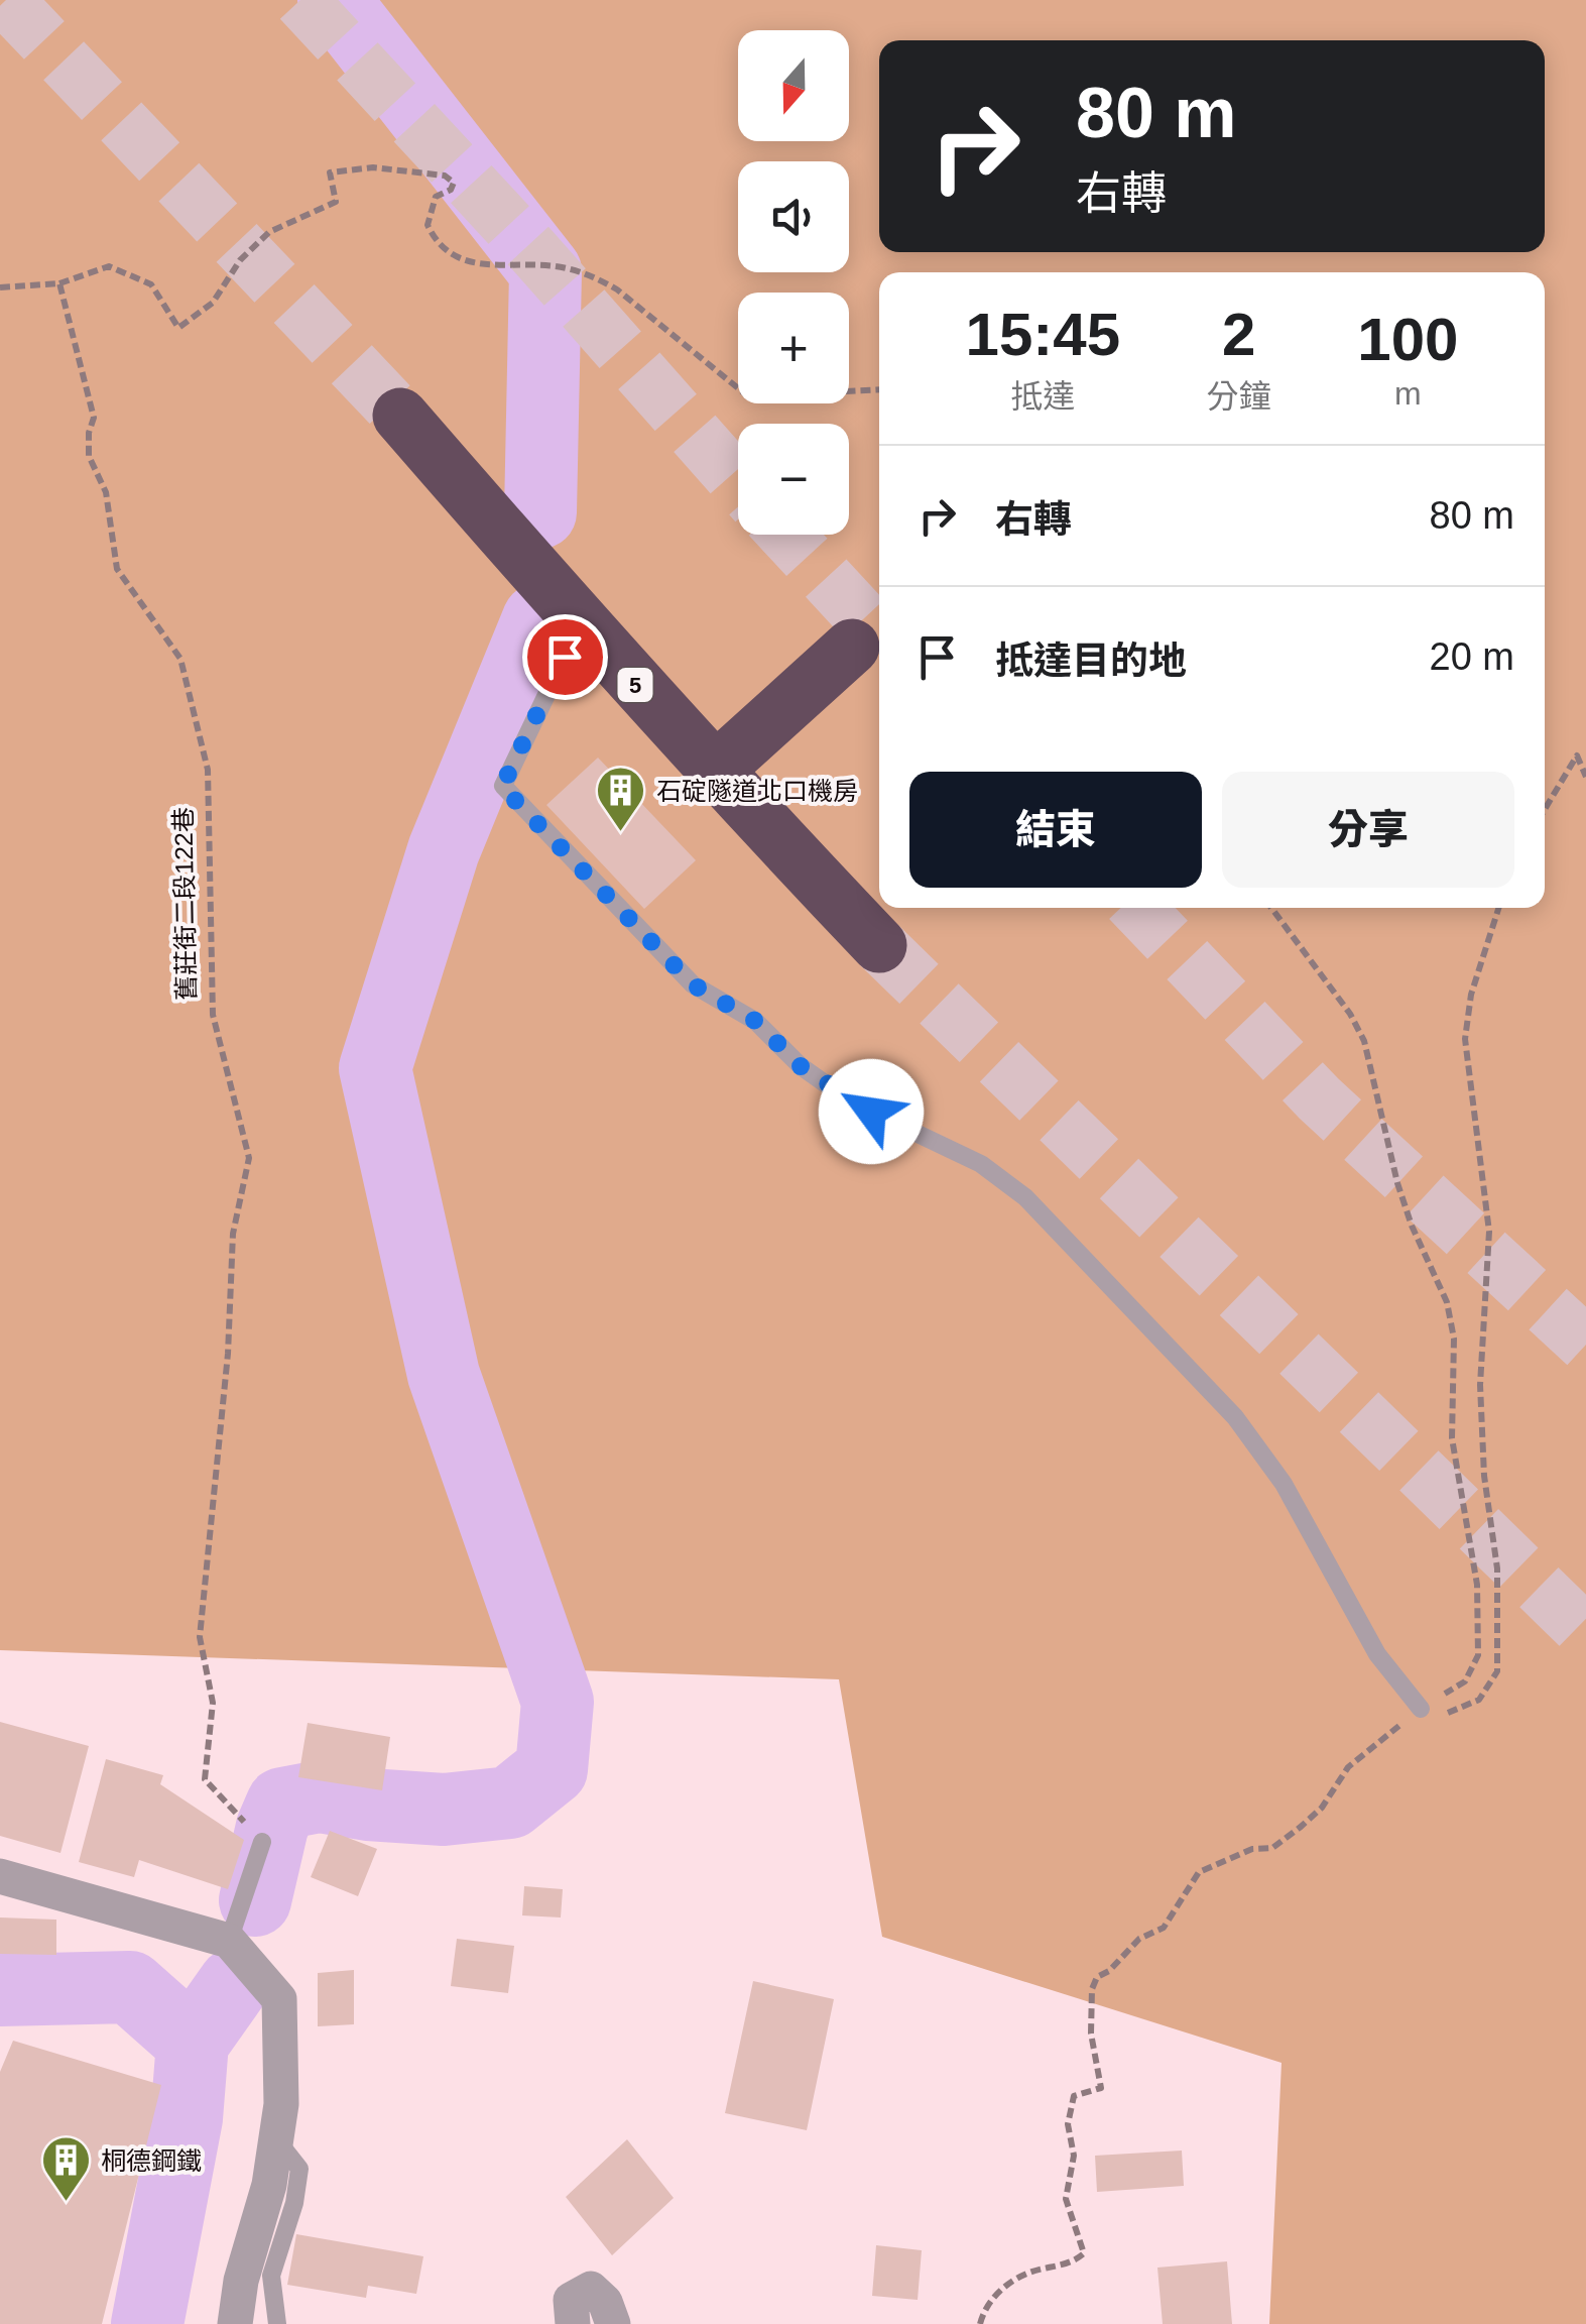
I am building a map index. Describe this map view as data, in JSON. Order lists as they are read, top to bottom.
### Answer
{
  "streets": {
    "highway": ["5"],
    "path": ["舊莊街二段122巷"]
  },
  "places": {
    "building": ["石碇隧道北口機房", "桐德鋼鐵"]
  },
  "north": "bottom",
  "page": {
    "map_buttons": ["+", "−"],
    "turn": ["80 m", "右轉"],
    "eta": [
      "15:45",
      "抵達",
      "2",
      "分鐘",
      "100",
      "m"
    ],
    "list": [
      {
        "name": "右轉",
        "value": "80 m"
      },
      {
        "name": "抵達目的地",
        "value": "20 m"
      }
    ],
    "buttons": ["結束", "分享"]
  }
}
